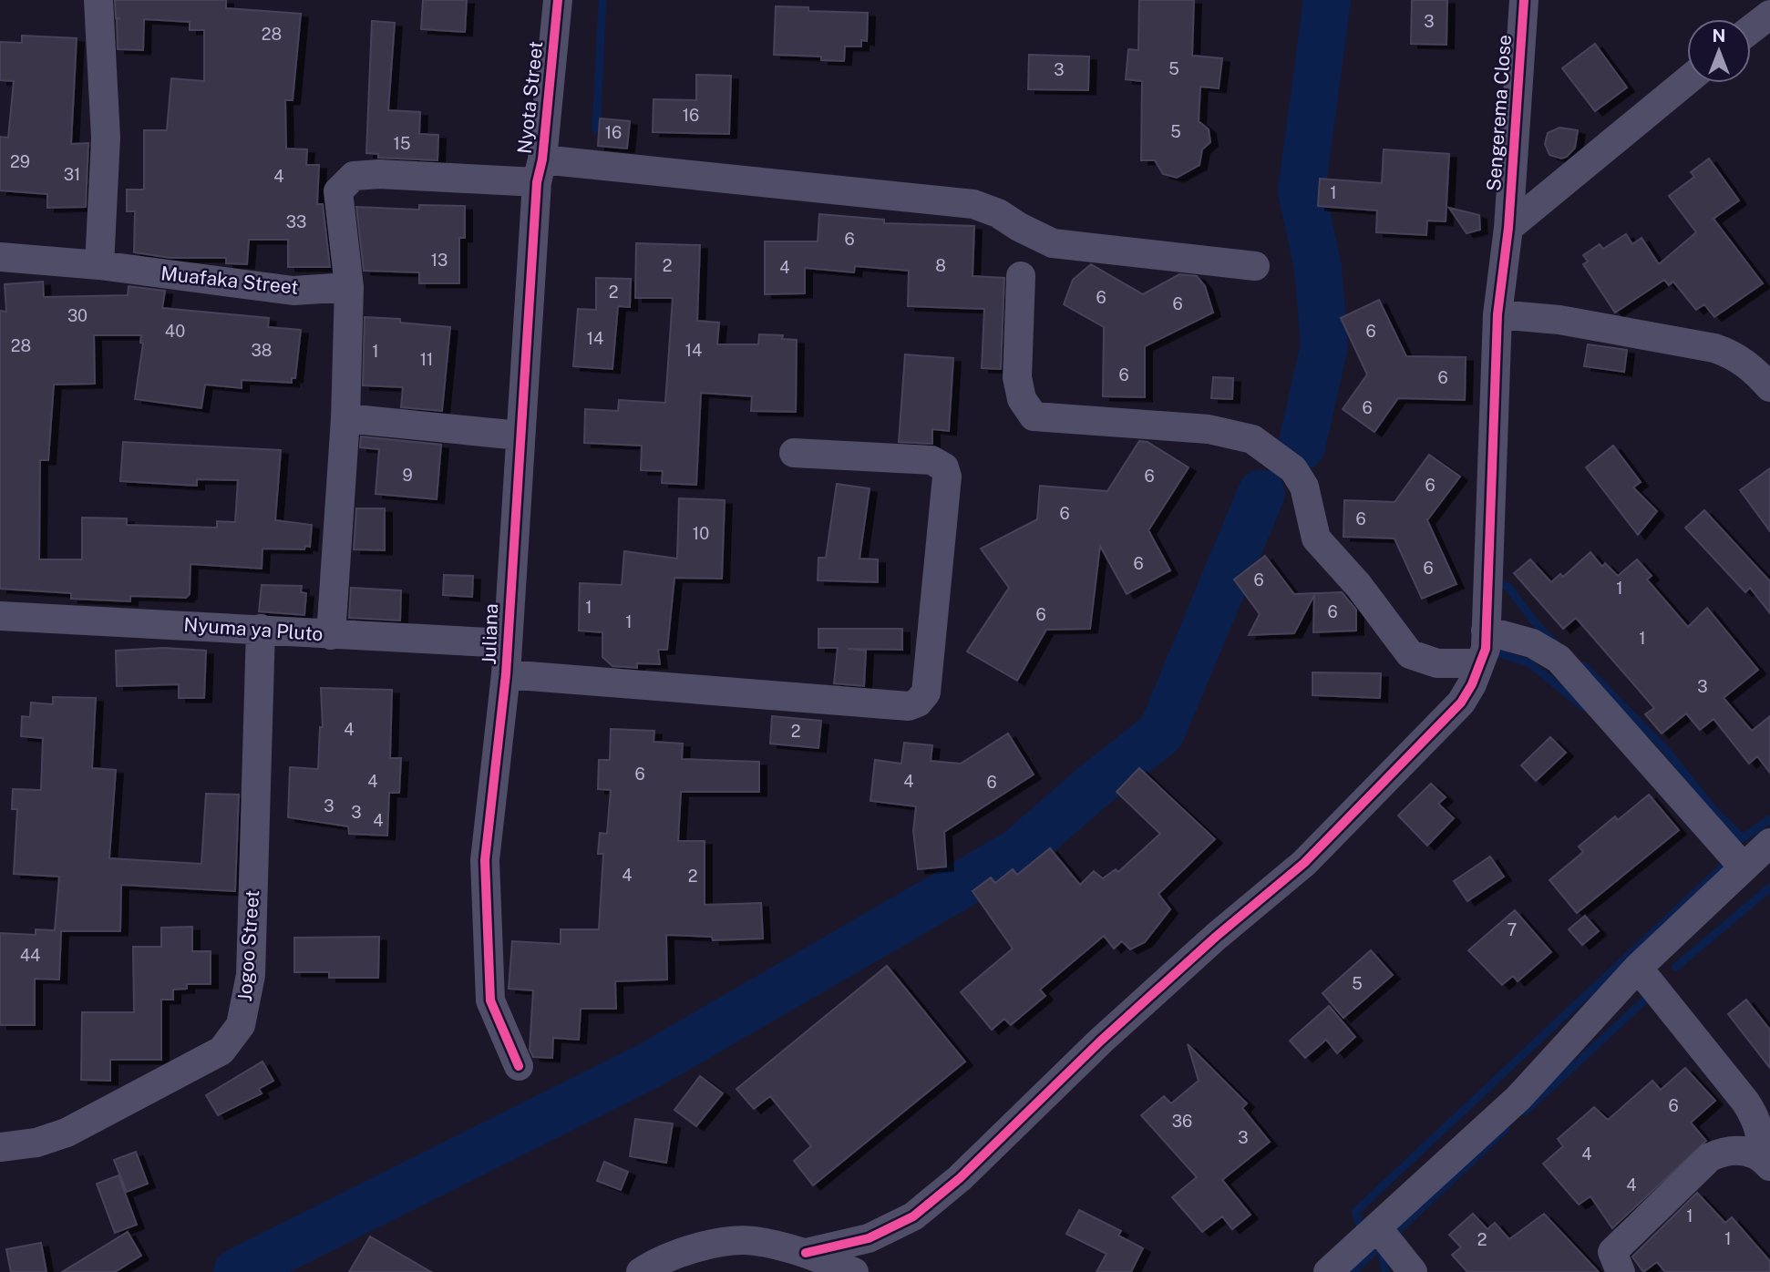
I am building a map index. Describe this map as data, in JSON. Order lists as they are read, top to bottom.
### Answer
{
  "streets": {
    "street": [
      "Nyota Street",
      "Sengerema Close",
      "Muafaka Street",
      "Nyuma ya Pluto",
      "Juliana",
      "Jogoo Street"
    ]
  },
  "crossings": [
    ["Nyota Street", "Juliana"],
    ["Nyuma ya Pluto", "Juliana"],
    ["Nyuma ya Pluto", "Jogoo Street"]
  ],
  "house_numbers": [
    "3",
    "28",
    "5",
    "3",
    "16",
    "5",
    "16",
    "15",
    "29",
    "31",
    "4",
    "1",
    "33",
    "6",
    "13",
    "2",
    "8",
    "4",
    "2",
    "6",
    "6",
    "30",
    "40",
    "6",
    "14",
    "28",
    "38",
    "14",
    "1",
    "11",
    "6",
    "6",
    "6",
    "9",
    "6",
    "6",
    "6",
    "6",
    "10",
    "6",
    "6",
    "6",
    "1",
    "1",
    "6",
    "6",
    "1",
    "1",
    "3",
    "4",
    "2",
    "6",
    "4",
    "4",
    "6",
    "3",
    "3",
    "4",
    "4",
    "2",
    "7",
    "44",
    "5",
    "6",
    "36",
    "3",
    "4",
    "4",
    "1",
    "1",
    "2"
  ],
  "north": "top"
}
